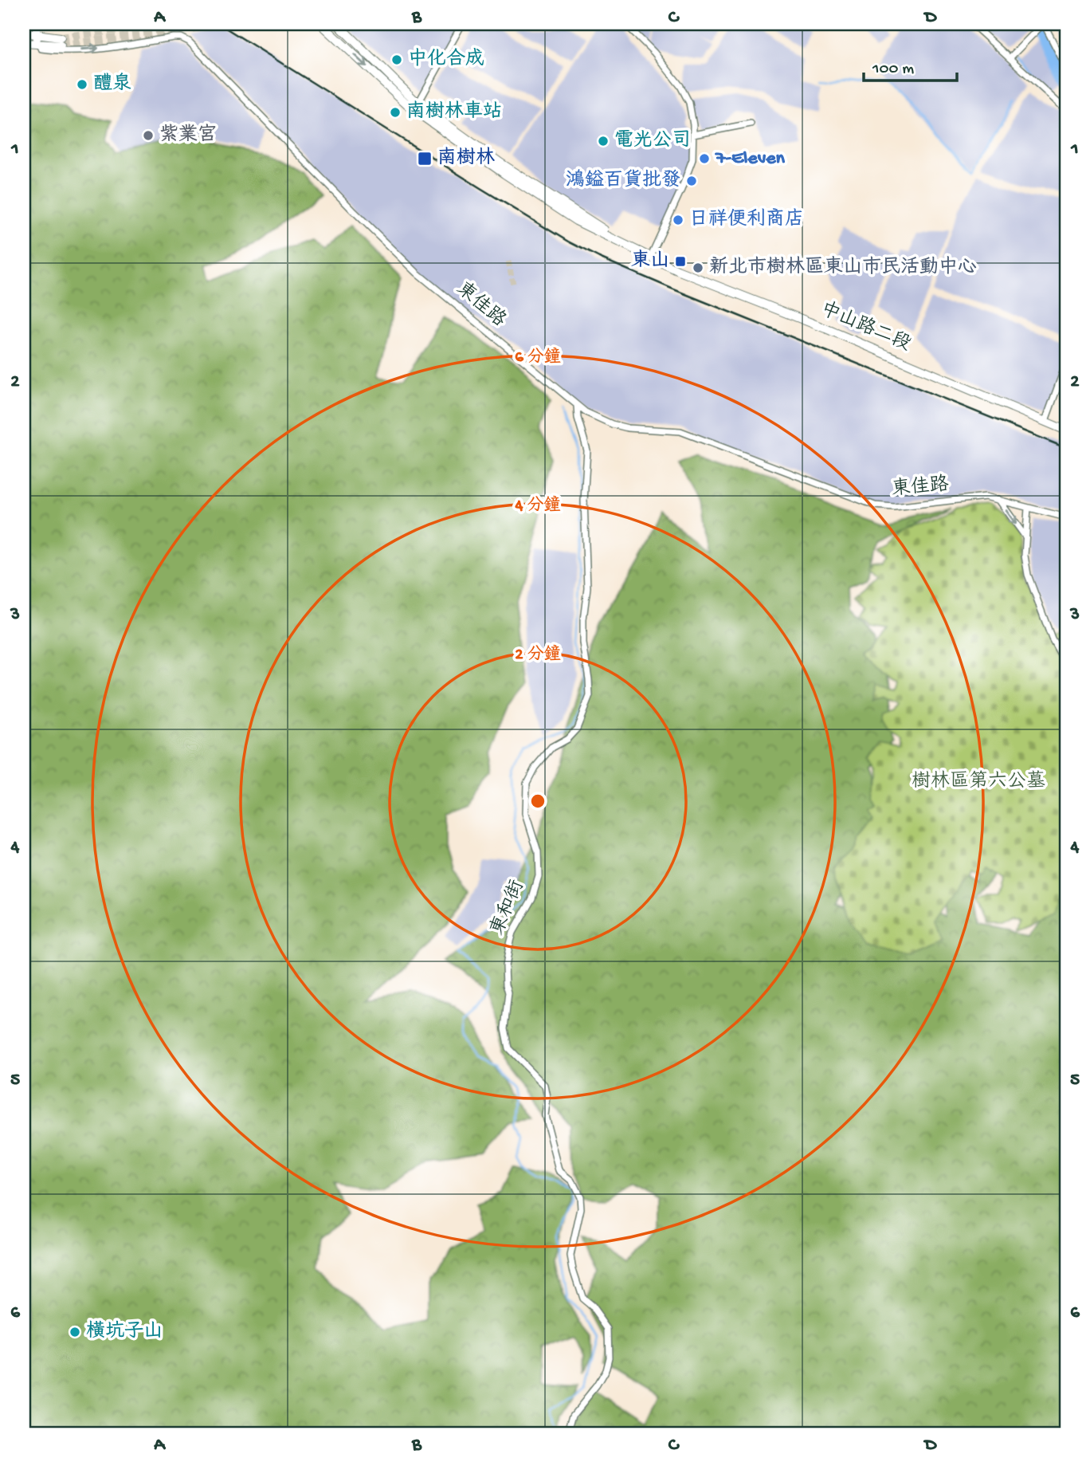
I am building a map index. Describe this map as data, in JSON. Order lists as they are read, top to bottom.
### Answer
{
  "streets": {
    "main road": ["中山路二段"],
    "street": ["東佳路", "東和街"]
  },
  "crossings": [
    ["東佳路", "東和街"]
  ],
  "one_way": ["東佳路"],
  "parks": ["樹林區第六公墓"],
  "places": {
    "other": [
      "中化合成",
      "醴泉",
      "南樹林車站",
      "紫業宮",
      "電光公司",
      "7-Eleven",
      "鴻鎰百貨批發",
      "日祥便利商店",
      "新北市樹林區東山市民活動中心",
      "橫坑子山"
    ],
    "transit": ["南樹林", "東山"]
  },
  "scale_bar": "100 m",
  "grid": {
    "columns": [
      "A",
      "B",
      "C",
      "D"
    ],
    "rows": [
      "1",
      "2",
      "3",
      "4",
      "5",
      "6"
    ]
  },
  "rings": ["6 分鐘", "4 分鐘", "2 分鐘"]
}
